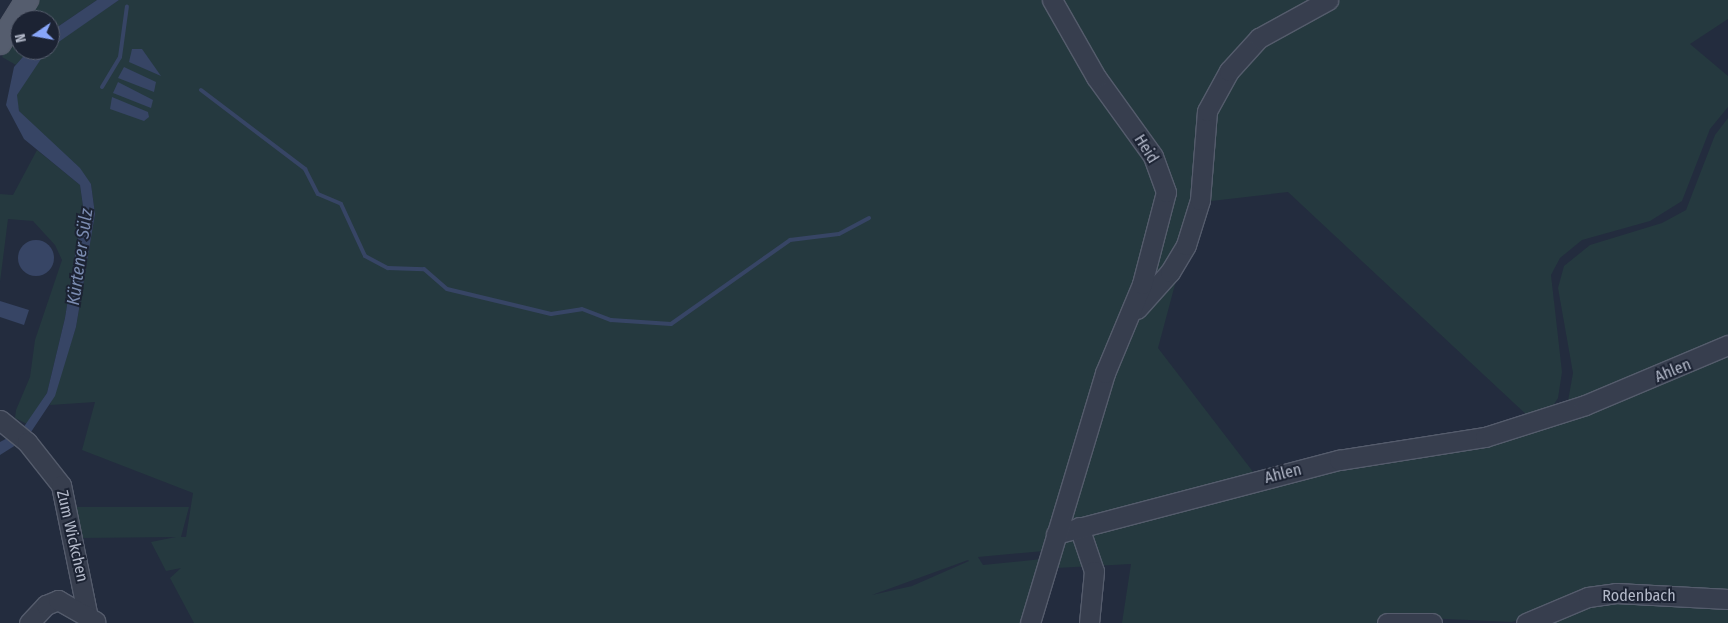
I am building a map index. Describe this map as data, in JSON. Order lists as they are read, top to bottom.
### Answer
{
  "streets": {
    "street": [
      "Heid",
      "Ahlen",
      "Zum Wickchen",
      "Rodenbach"
    ]
  },
  "water": ["Kürtener Sülz"],
  "north": "left"
}
